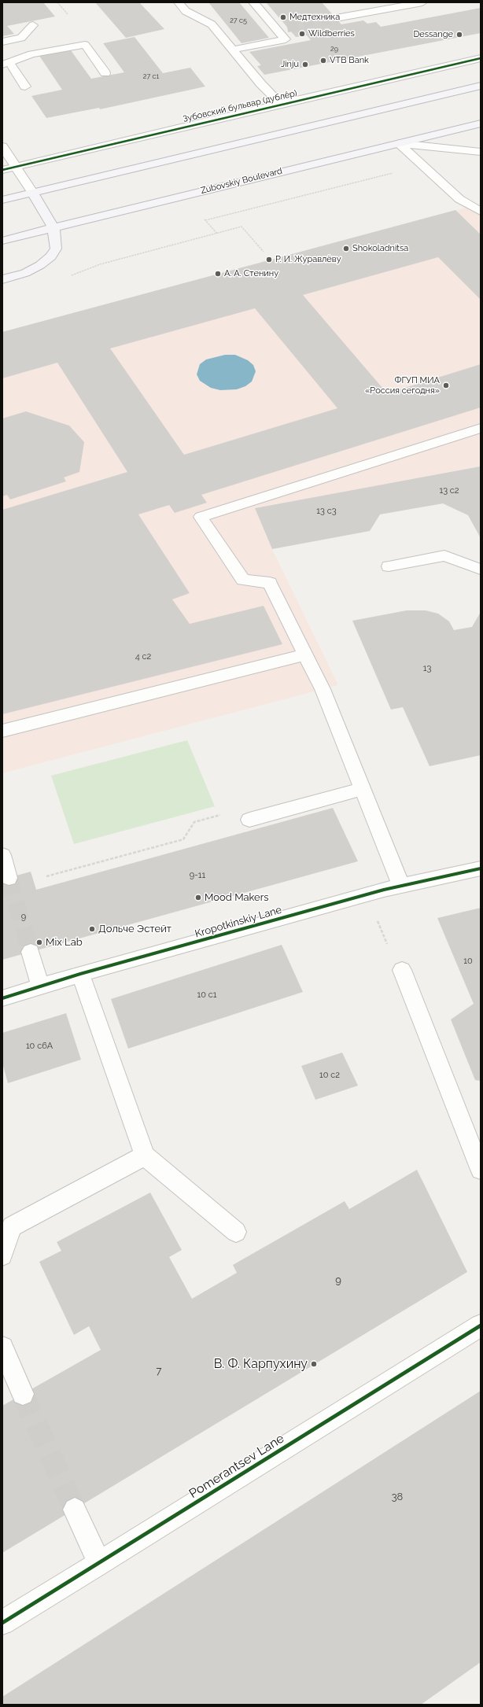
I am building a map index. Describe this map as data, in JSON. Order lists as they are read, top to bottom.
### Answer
{
  "streets": {
    "main road": ["Zubovskiy Boulevard"],
    "street": ["Зубовский бульвар (дублёр)", "Kropotkinskiy Lane", "Pomerantsev Lane"]
  },
  "places": [
    "Медтехника",
    "Wildberries",
    "Dessange",
    "VTB Bank",
    "Jinju",
    "Shokoladnitsa",
    "Р. И. Журавлёву",
    "А. А. Стенину",
    "ФГУП МИА «Россия сегодня»",
    "Mood Makers",
    "Дольче Эстейт",
    "Mix Lab",
    "В. Ф. Карпухину"
  ],
  "house_numbers": [
    "27 с5",
    "29",
    "27 с1",
    "13 с2",
    "13 с3",
    "4 с2",
    "13",
    "9-11",
    "9",
    "10",
    "10 с1",
    "10 с6А",
    "10 с2",
    "9",
    "7",
    "38"
  ]
}
